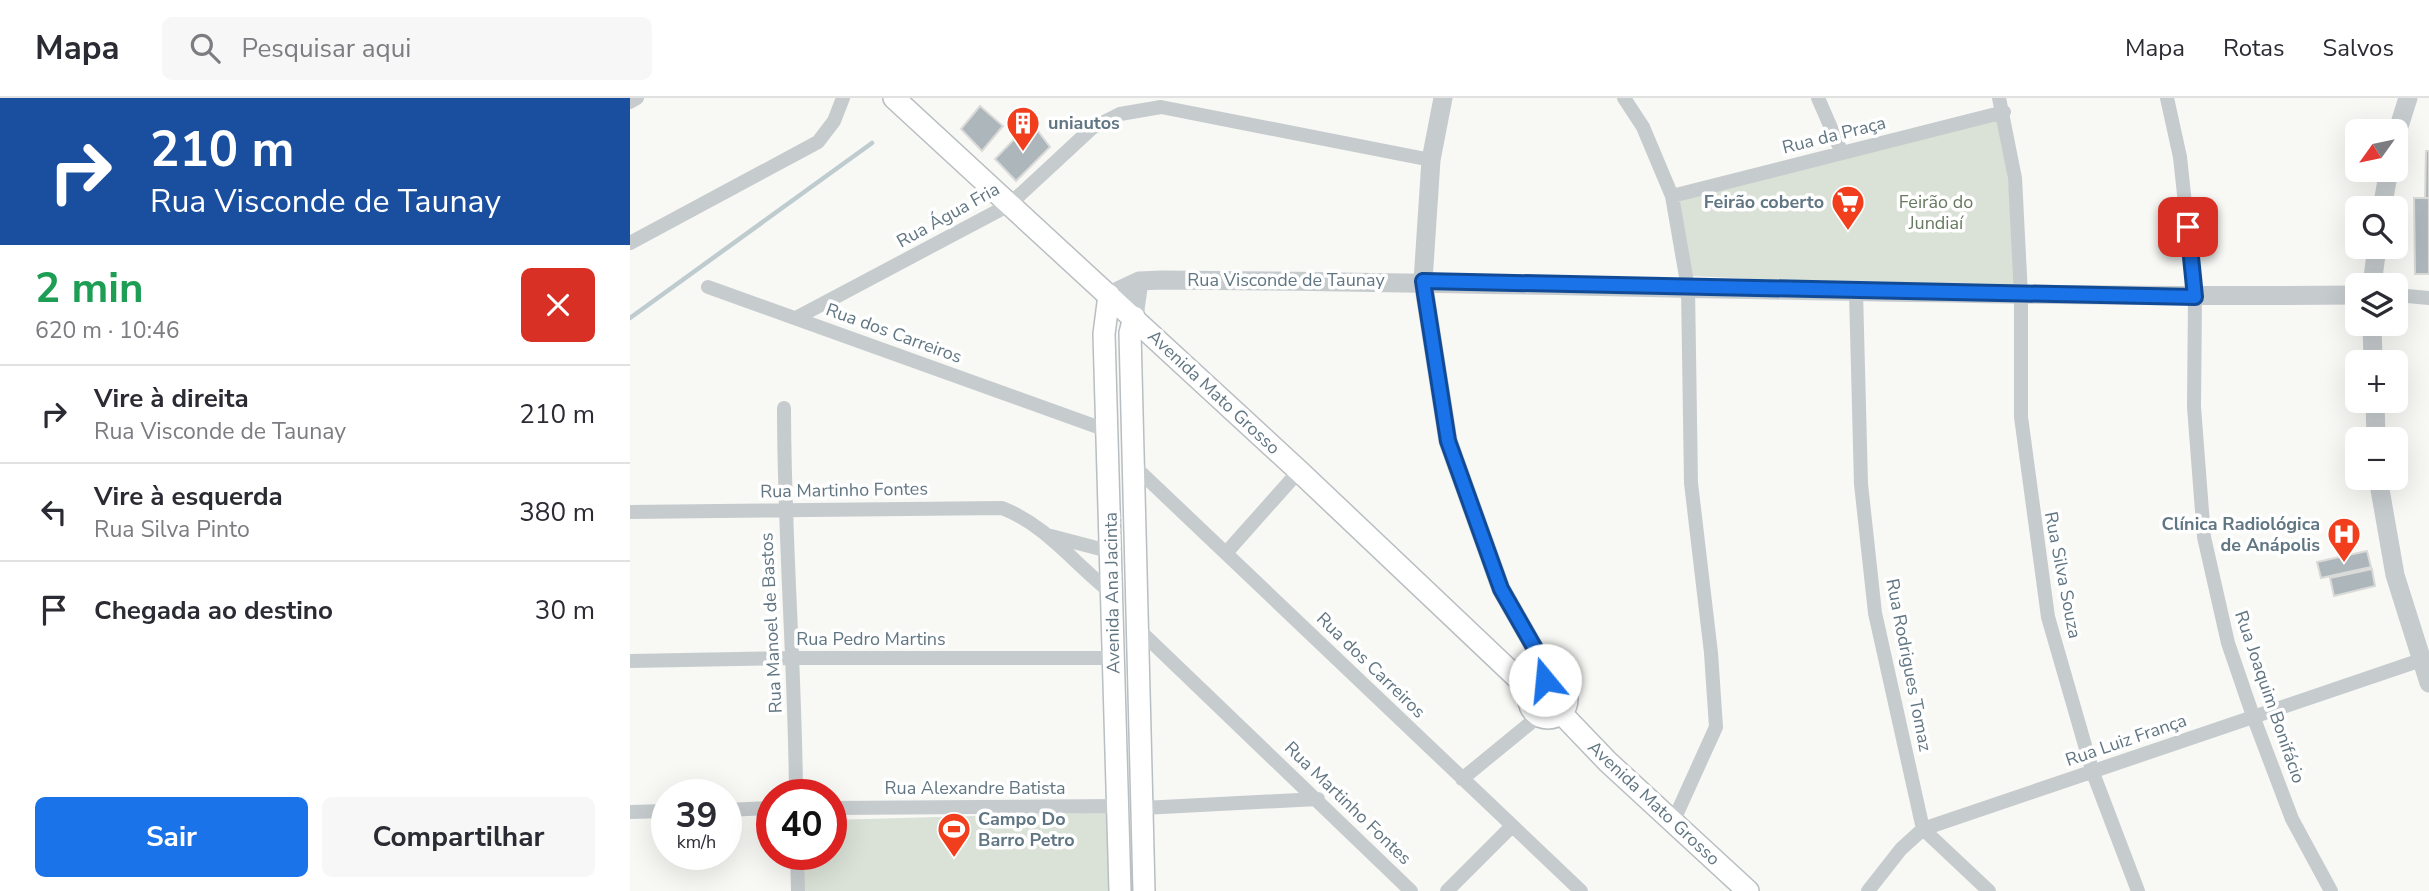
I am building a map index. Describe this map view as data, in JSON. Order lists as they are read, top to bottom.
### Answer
{
  "streets": {
    "main road": ["Avenida Mato Grosso", "Avenida Ana Jacinta"],
    "street": [
      "Rua da Praça",
      "Rua Água Fria",
      "Rua Visconde de Taunay",
      "Rua dos Carreiros",
      "Rua Martinho Fontes",
      "Rua Silva Souza",
      "Rua Manoel de Bastos",
      "Rua Pedro Martins",
      "Rua Rodrigues Tomaz",
      "Rua Joaquim Bonifácio",
      "Rua Luiz França",
      "Rua Alexandre Batista"
    ]
  },
  "crossings": [
    ["Rua da Praça", "Rua Silva Souza"],
    ["Rua Água Fria", "Rua dos Carreiros"],
    ["Rua Água Fria", "Avenida Mato Grosso"],
    ["Rua Visconde de Taunay", "Avenida Mato Grosso"],
    ["Rua Visconde de Taunay", "Rua Silva Souza"],
    ["Rua Visconde de Taunay", "Avenida Ana Jacinta"],
    ["Rua Visconde de Taunay", "Rua Rodrigues Tomaz"],
    ["Rua Visconde de Taunay", "Rua Joaquim Bonifácio"],
    ["Rua dos Carreiros", "Avenida Ana Jacinta"],
    ["Avenida Mato Grosso", "Avenida Ana Jacinta"],
    ["Rua Martinho Fontes", "Avenida Ana Jacinta"],
    ["Rua Martinho Fontes", "Rua Manoel de Bastos"],
    ["Rua Silva Souza", "Rua Luiz França"],
    ["Avenida Ana Jacinta", "Rua Pedro Martins"],
    ["Avenida Ana Jacinta", "Rua Alexandre Batista"],
    ["Rua Manoel de Bastos", "Rua Pedro Martins"],
    ["Rua Rodrigues Tomaz", "Rua Luiz França"],
    ["Rua Joaquim Bonifácio", "Rua Luiz França"]
  ],
  "parks": ["Feirão do Jundiaí"],
  "places": {
    "building": ["uniautos"],
    "supermarket": ["Feirão coberto"],
    "hospital": ["Clínica Radiológica de Anápolis"],
    "sports": ["Campo Do Barro Petro"]
  },
  "north": "bottom left",
  "page": {
    "header": "Mapa",
    "search": "Pesquisar aqui",
    "nav": ["Mapa", "Rotas", "Salvos"],
    "turn": ["210 m", "Rua Visconde de Taunay"],
    "map_buttons": ["+", "−"],
    "heading": ["2 min", "620 m · 10:46"],
    "list": [
      {
        "name": "Vire à direita",
        "note": "Rua Visconde de Taunay",
        "value": "210 m"
      },
      {
        "name": "Vire à esquerda",
        "note": "Rua Silva Pinto",
        "value": "380 m"
      },
      {
        "name": "Chegada ao destino",
        "value": "30 m"
      }
    ],
    "speed": "39 km/h",
    "limit": "40",
    "buttons": ["Sair", "Compartilhar"]
  }
}
